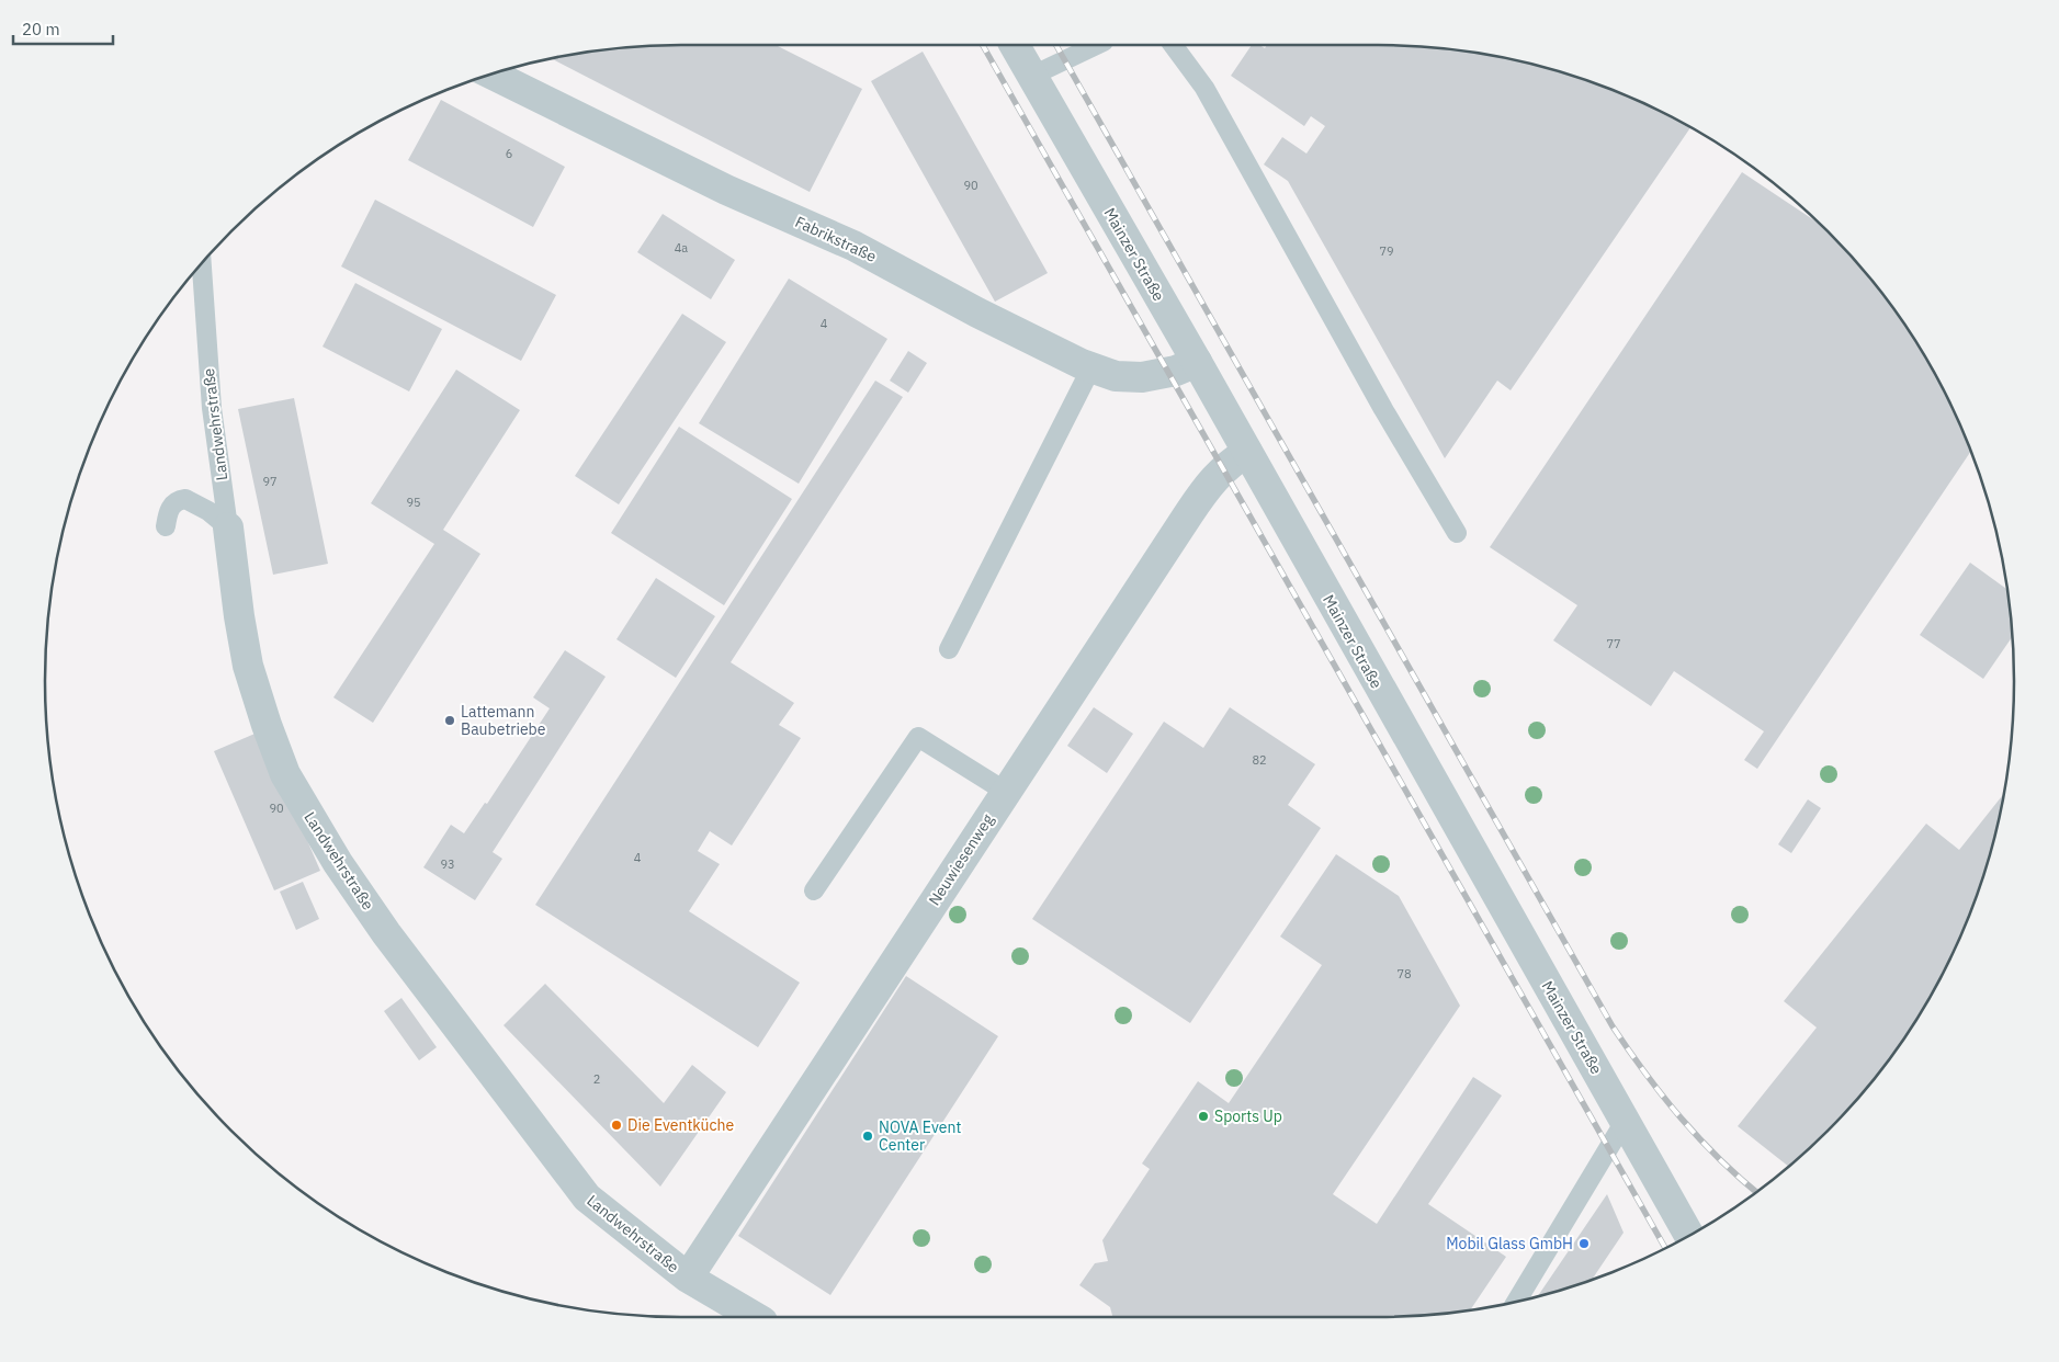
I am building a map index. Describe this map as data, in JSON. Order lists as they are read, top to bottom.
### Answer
{
  "streets": {
    "street": [
      "Fabrikstraße",
      "Mainzer Straße",
      "Landwehrstraße",
      "Neuwiesenweg"
    ]
  },
  "crossings": [
    ["Fabrikstraße", "Mainzer Straße"],
    ["Mainzer Straße", "Neuwiesenweg"],
    ["Landwehrstraße", "Neuwiesenweg"]
  ],
  "places": [
    "Lattemann Baubetriebe",
    "Sports Up",
    "Die Eventküche",
    "NOVA Event Center",
    "Mobil Glass GmbH"
  ],
  "house_numbers": [
    "6",
    "90",
    "4a",
    "79",
    "4",
    "97",
    "95",
    "77",
    "82",
    "90",
    "4",
    "93",
    "78",
    "2"
  ],
  "scale_bar": "20 m"
}
